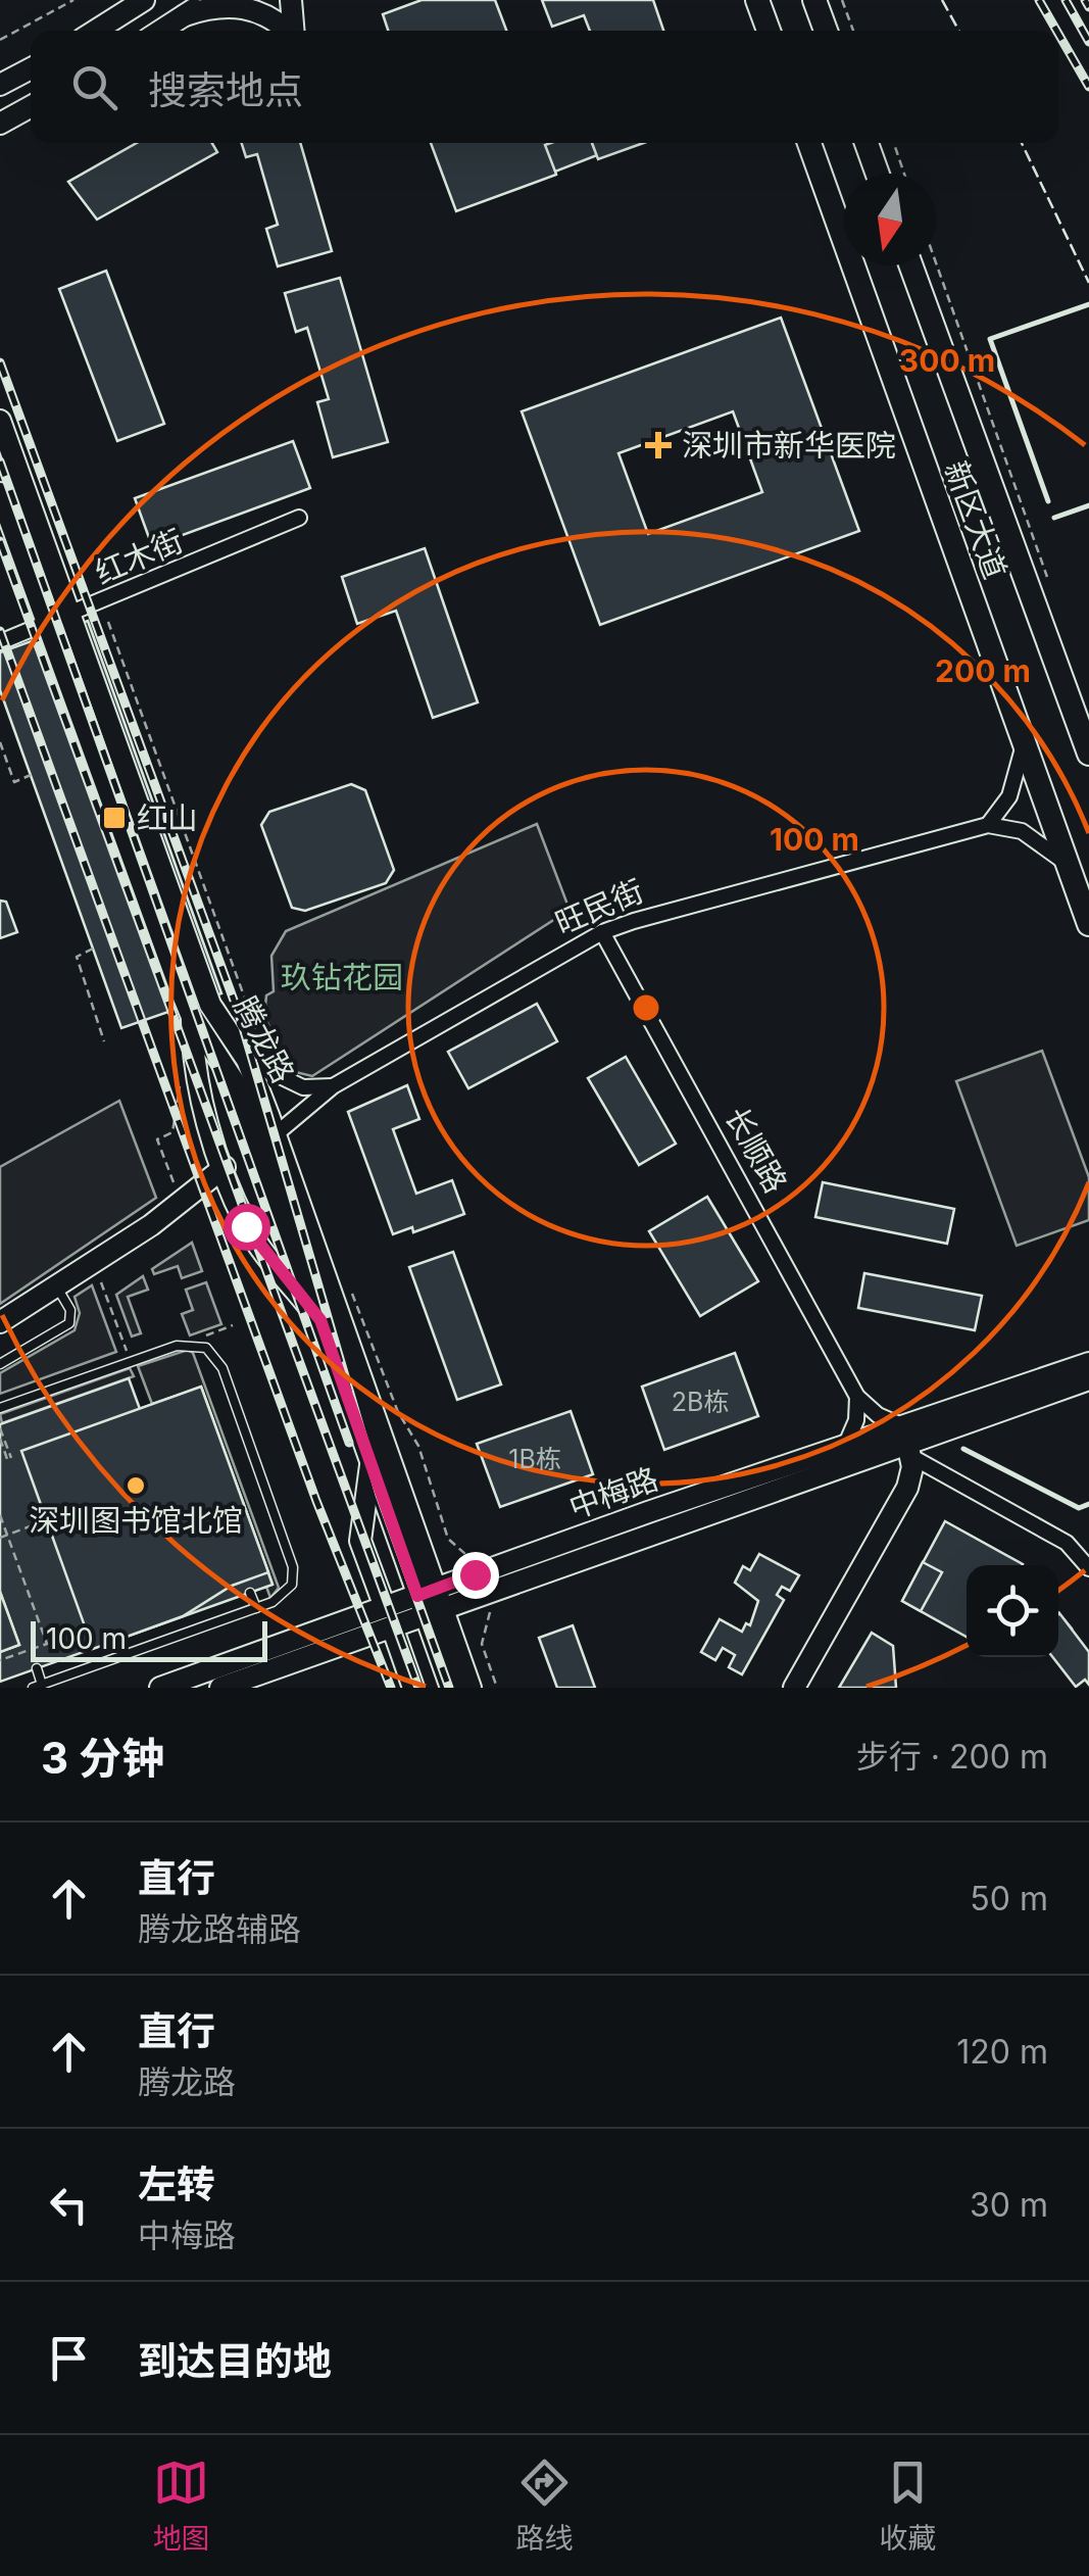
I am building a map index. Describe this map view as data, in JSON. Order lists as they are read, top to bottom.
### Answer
{
  "streets": {
    "main road": ["新区大道", "腾龙路", "中梅路"],
    "street": ["红木街", "旺民街", "长顺路"]
  },
  "crossings": [
    ["红木街", "腾龙路"],
    ["旺民街", "腾龙路"],
    ["旺民街", "长顺路"],
    ["腾龙路", "中梅路"]
  ],
  "parks": ["玖钻花园"],
  "places": {
    "health": ["深圳市新华医院"],
    "transit": ["红山"],
    "other": ["深圳图书馆北馆"]
  },
  "house_numbers": ["2B栋", "1B栋"],
  "scale_bar": "100 m",
  "north": "bottom",
  "page": {
    "search": "搜索地点",
    "scale": "100 m",
    "heading": ["3 分钟", "步行 · 200 m"],
    "list": [
      ["直行", "腾龙路辅路", "50 m"],
      ["直行", "腾龙路", "120 m"],
      ["左转", "中梅路", "30 m"],
      "到达目的地"
    ],
    "nav": ["地图", "路线", "收藏"]
  },
  "rings": ["300 m", "200 m", "100 m"]
}
